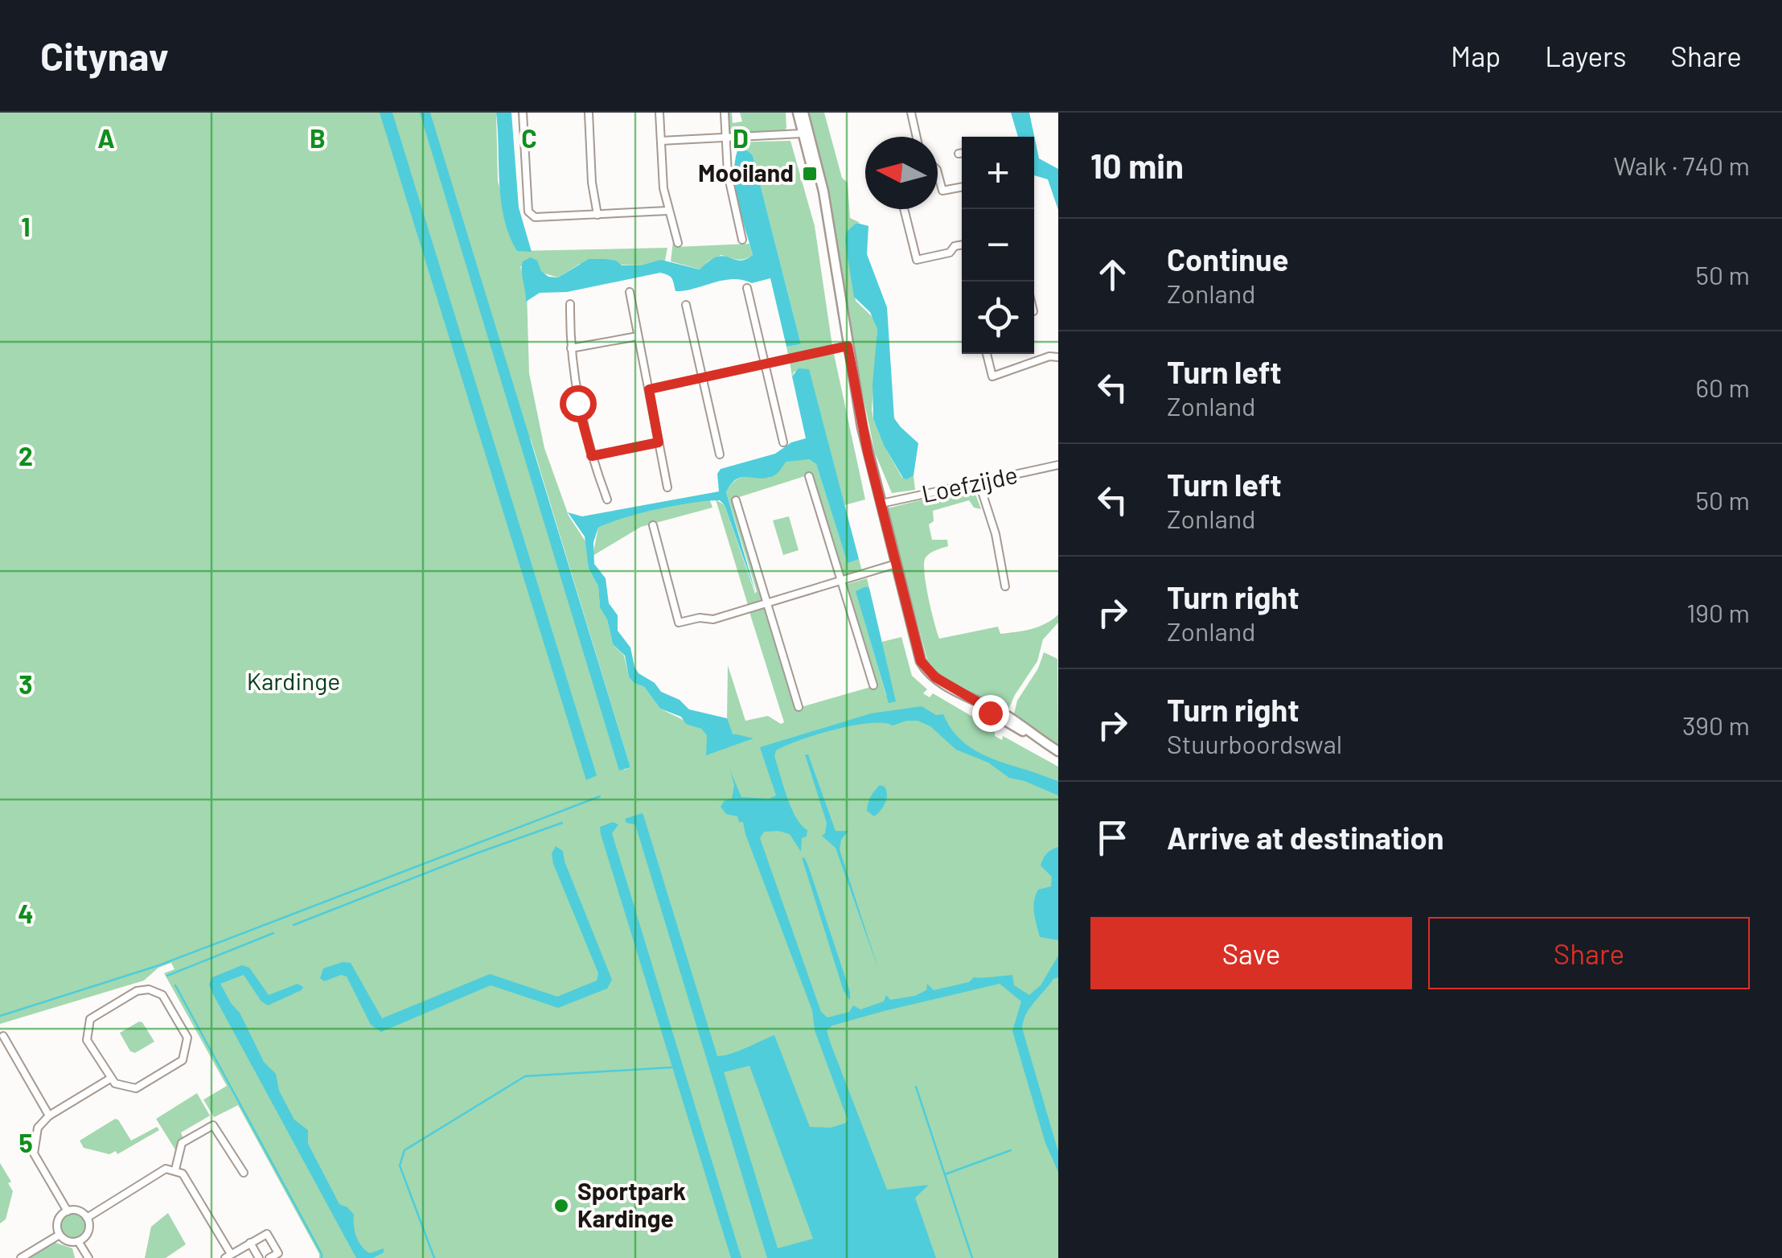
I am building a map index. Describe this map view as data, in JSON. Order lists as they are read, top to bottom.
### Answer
{
  "streets": {
    "street": ["Loefzijde"]
  },
  "parks": ["Kardinge"],
  "places": {
    "transit": ["Mooiland"],
    "other": ["Sportpark Kardinge"]
  },
  "north": "left",
  "page": {
    "header": "Citynav",
    "nav": ["Map", "Layers", "Share"],
    "heading": ["10 min", "Walk · 740 m"],
    "map_buttons": ["+", "−"],
    "list": [
      ["Continue", "Zonland", "50 m"],
      ["Turn left", "Zonland", "60 m"],
      ["Turn left", "Zonland", "50 m"],
      ["Turn right", "Zonland", "190 m"],
      ["Turn right", "Stuurboordswal", "390 m"],
      "Arrive at destination"
    ],
    "buttons": ["Save", "Share"]
  },
  "grid": {
    "columns": [
      "A",
      "B",
      "C",
      "D"
    ],
    "rows": [
      "1",
      "2",
      "3",
      "4",
      "5"
    ]
  }
}
